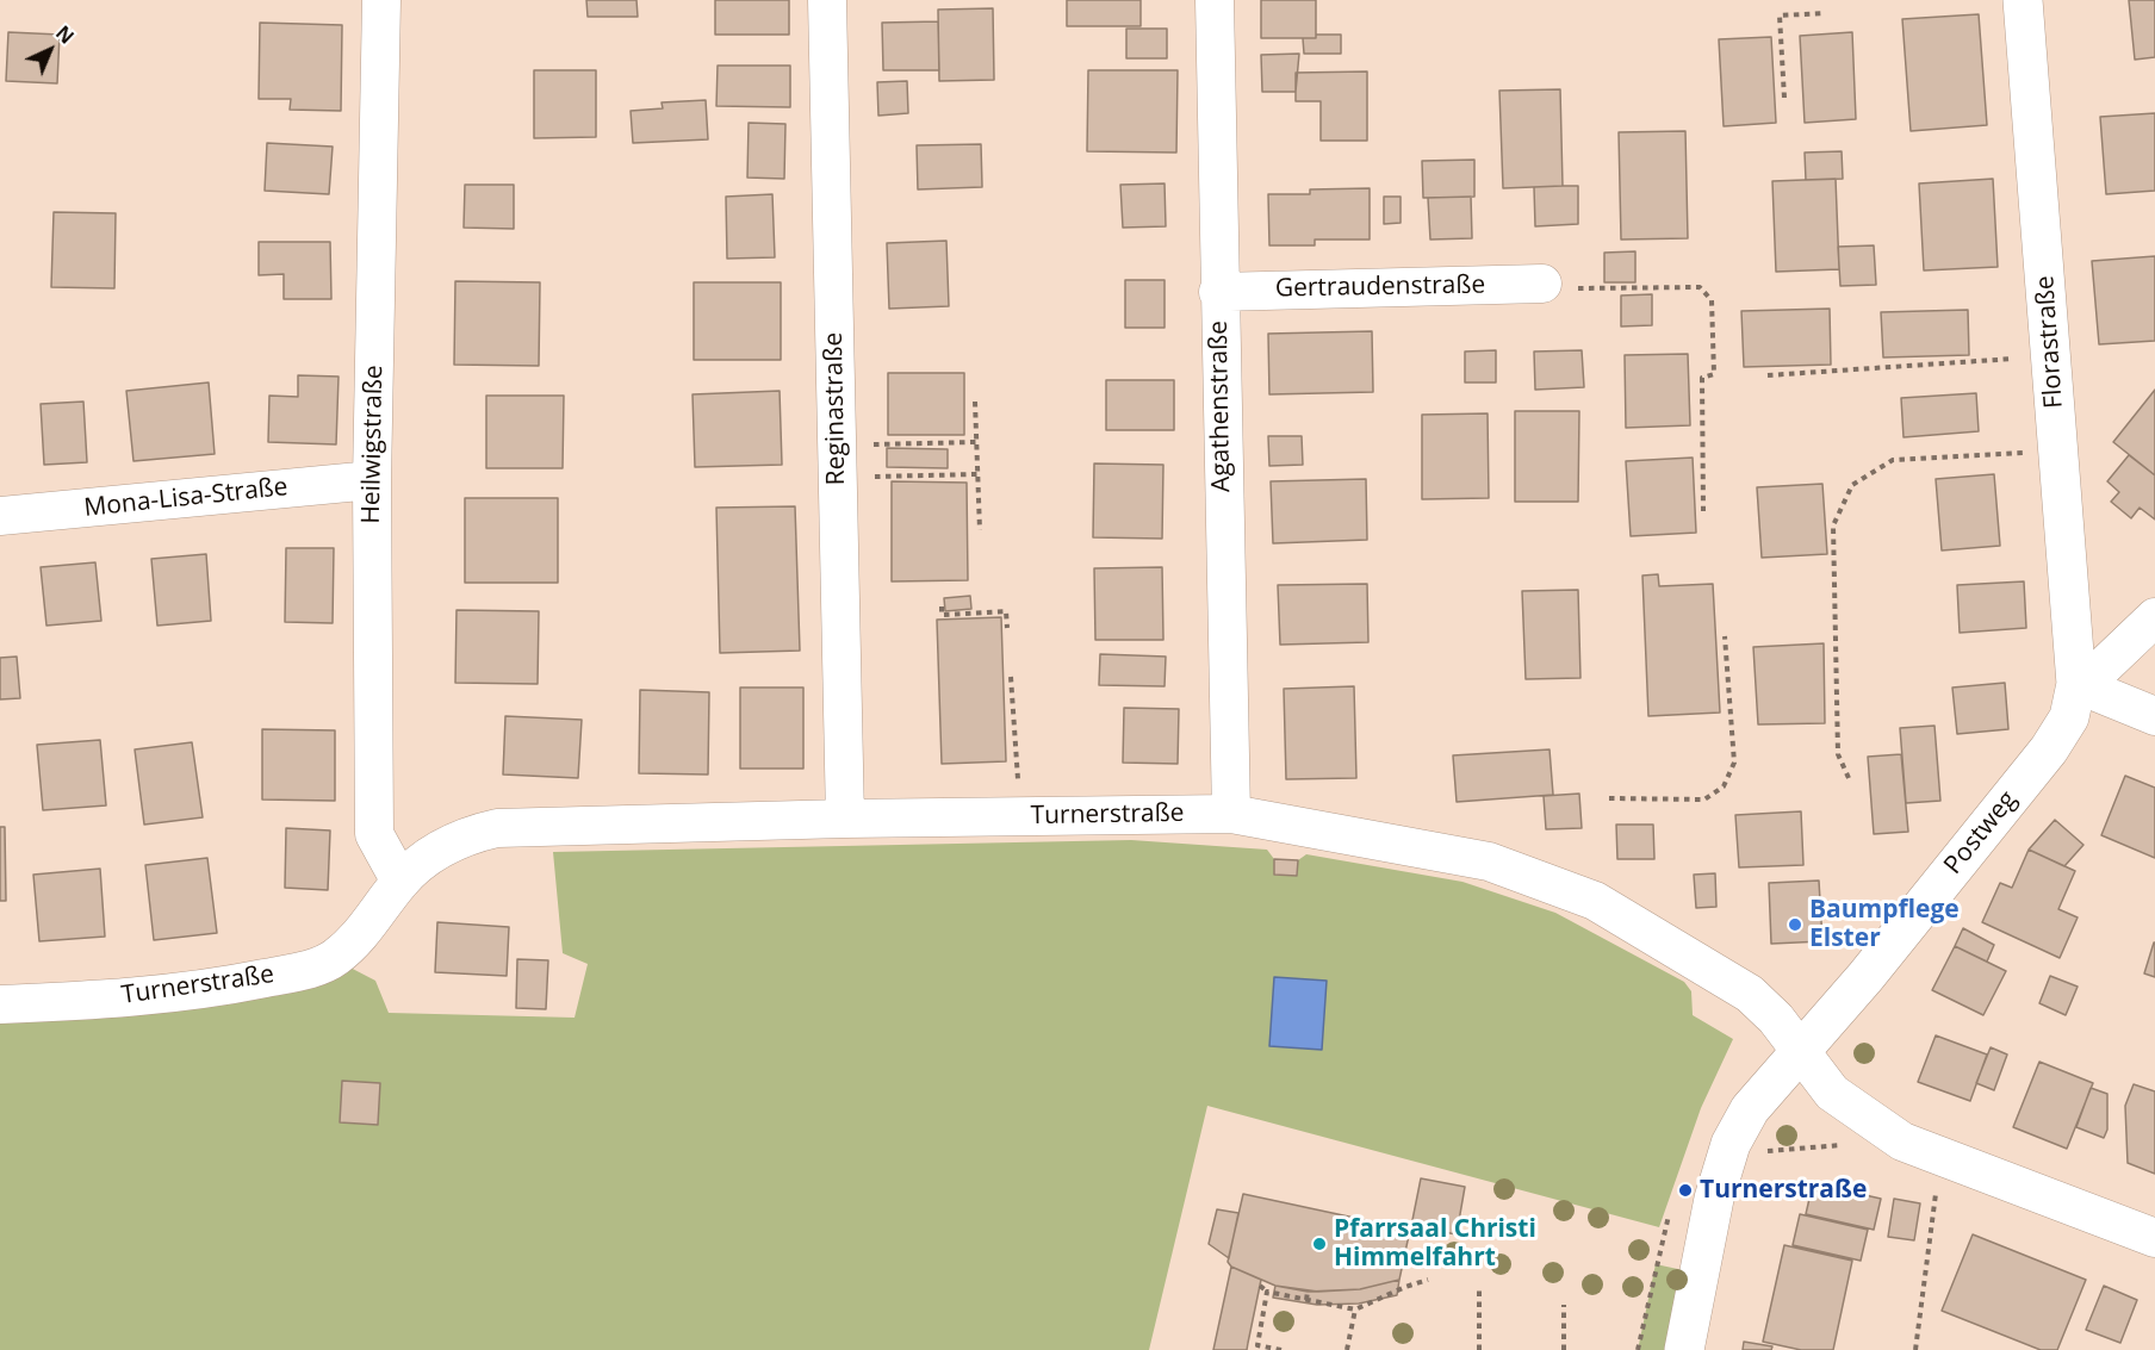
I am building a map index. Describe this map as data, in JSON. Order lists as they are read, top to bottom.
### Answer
{
  "streets": {
    "street": [
      "Gertraudenstraße",
      "Florastraße",
      "Agathenstraße",
      "Reginastraße",
      "Heilwigstraße",
      "Mona-Lisa-Straße",
      "Turnerstraße",
      "Postweg"
    ]
  },
  "crossings": [
    ["Gertraudenstraße", "Agathenstraße"],
    ["Florastraße", "Postweg"],
    ["Agathenstraße", "Turnerstraße"],
    ["Reginastraße", "Turnerstraße"],
    ["Heilwigstraße", "Mona-Lisa-Straße"],
    ["Heilwigstraße", "Turnerstraße"],
    ["Turnerstraße", "Postweg"]
  ],
  "places": ["Baumpflege Elster", "Turnerstraße", "Pfarrsaal Christi Himmelfahrt"],
  "north": "top right"
}
